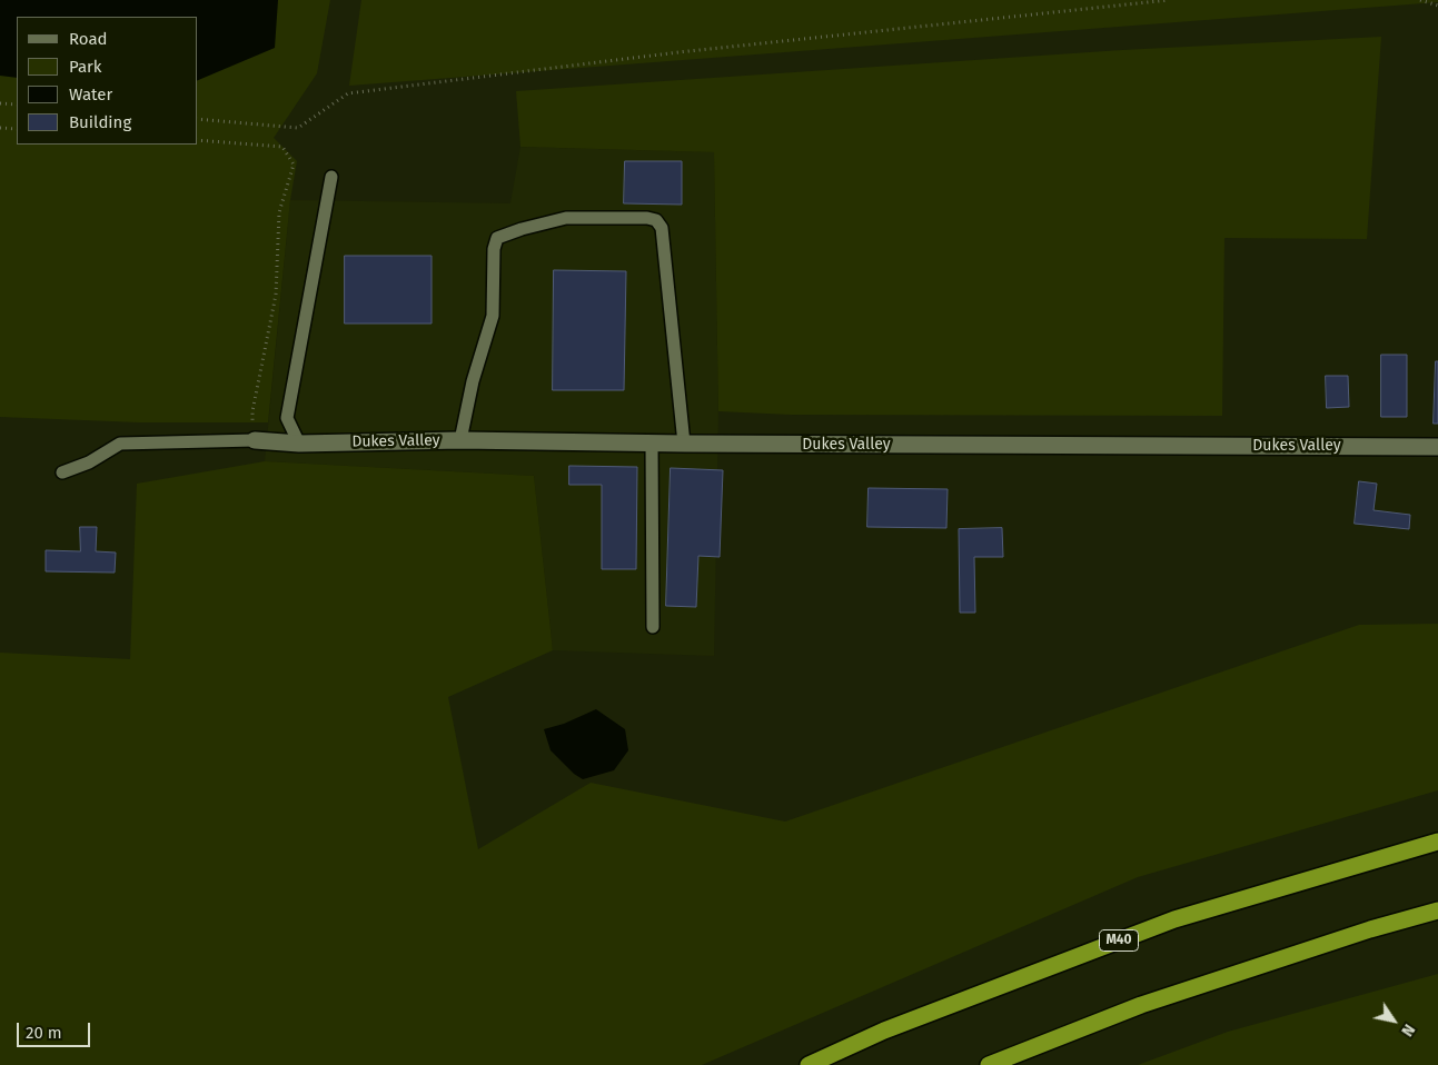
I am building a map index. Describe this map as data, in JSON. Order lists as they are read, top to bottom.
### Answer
{
  "streets": {
    "highway": ["M40"],
    "street": ["Dukes Valley"]
  },
  "legend": [
    "Road",
    "Park",
    "Water",
    "Building"
  ],
  "scale_bar": "20 m",
  "north": "bottom right"
}
